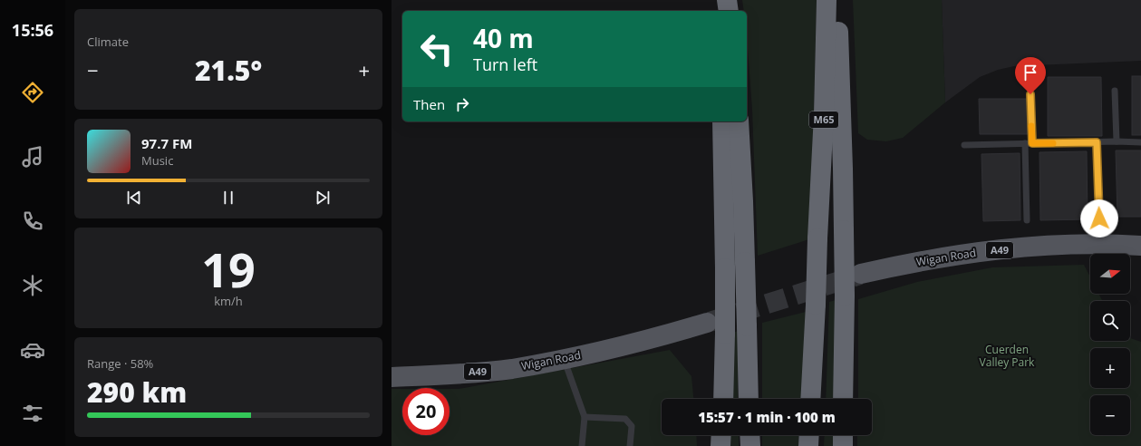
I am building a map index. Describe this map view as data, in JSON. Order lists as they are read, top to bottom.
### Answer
{
  "streets": {
    "highway": ["M65"],
    "main road": ["A49", "Wigan Road"]
  },
  "parks": ["Cuerden Valley Park"],
  "north": "right",
  "page": {
    "tabs": "15:56",
    "tile": [
      "Climate",
      ["19", "km/h"],
      ["Range · 58%", "290 km"]
    ],
    "turn": ["40 m", "Turn left"],
    "heat": ["−", "21.5°", "+"],
    "then": "Then",
    "song": ["97.7 FM", "Music"],
    "map_buttons": ["+", "−"],
    "limit": "20",
    "trip": "15:57 · 1 min · 100 m"
  }
}
